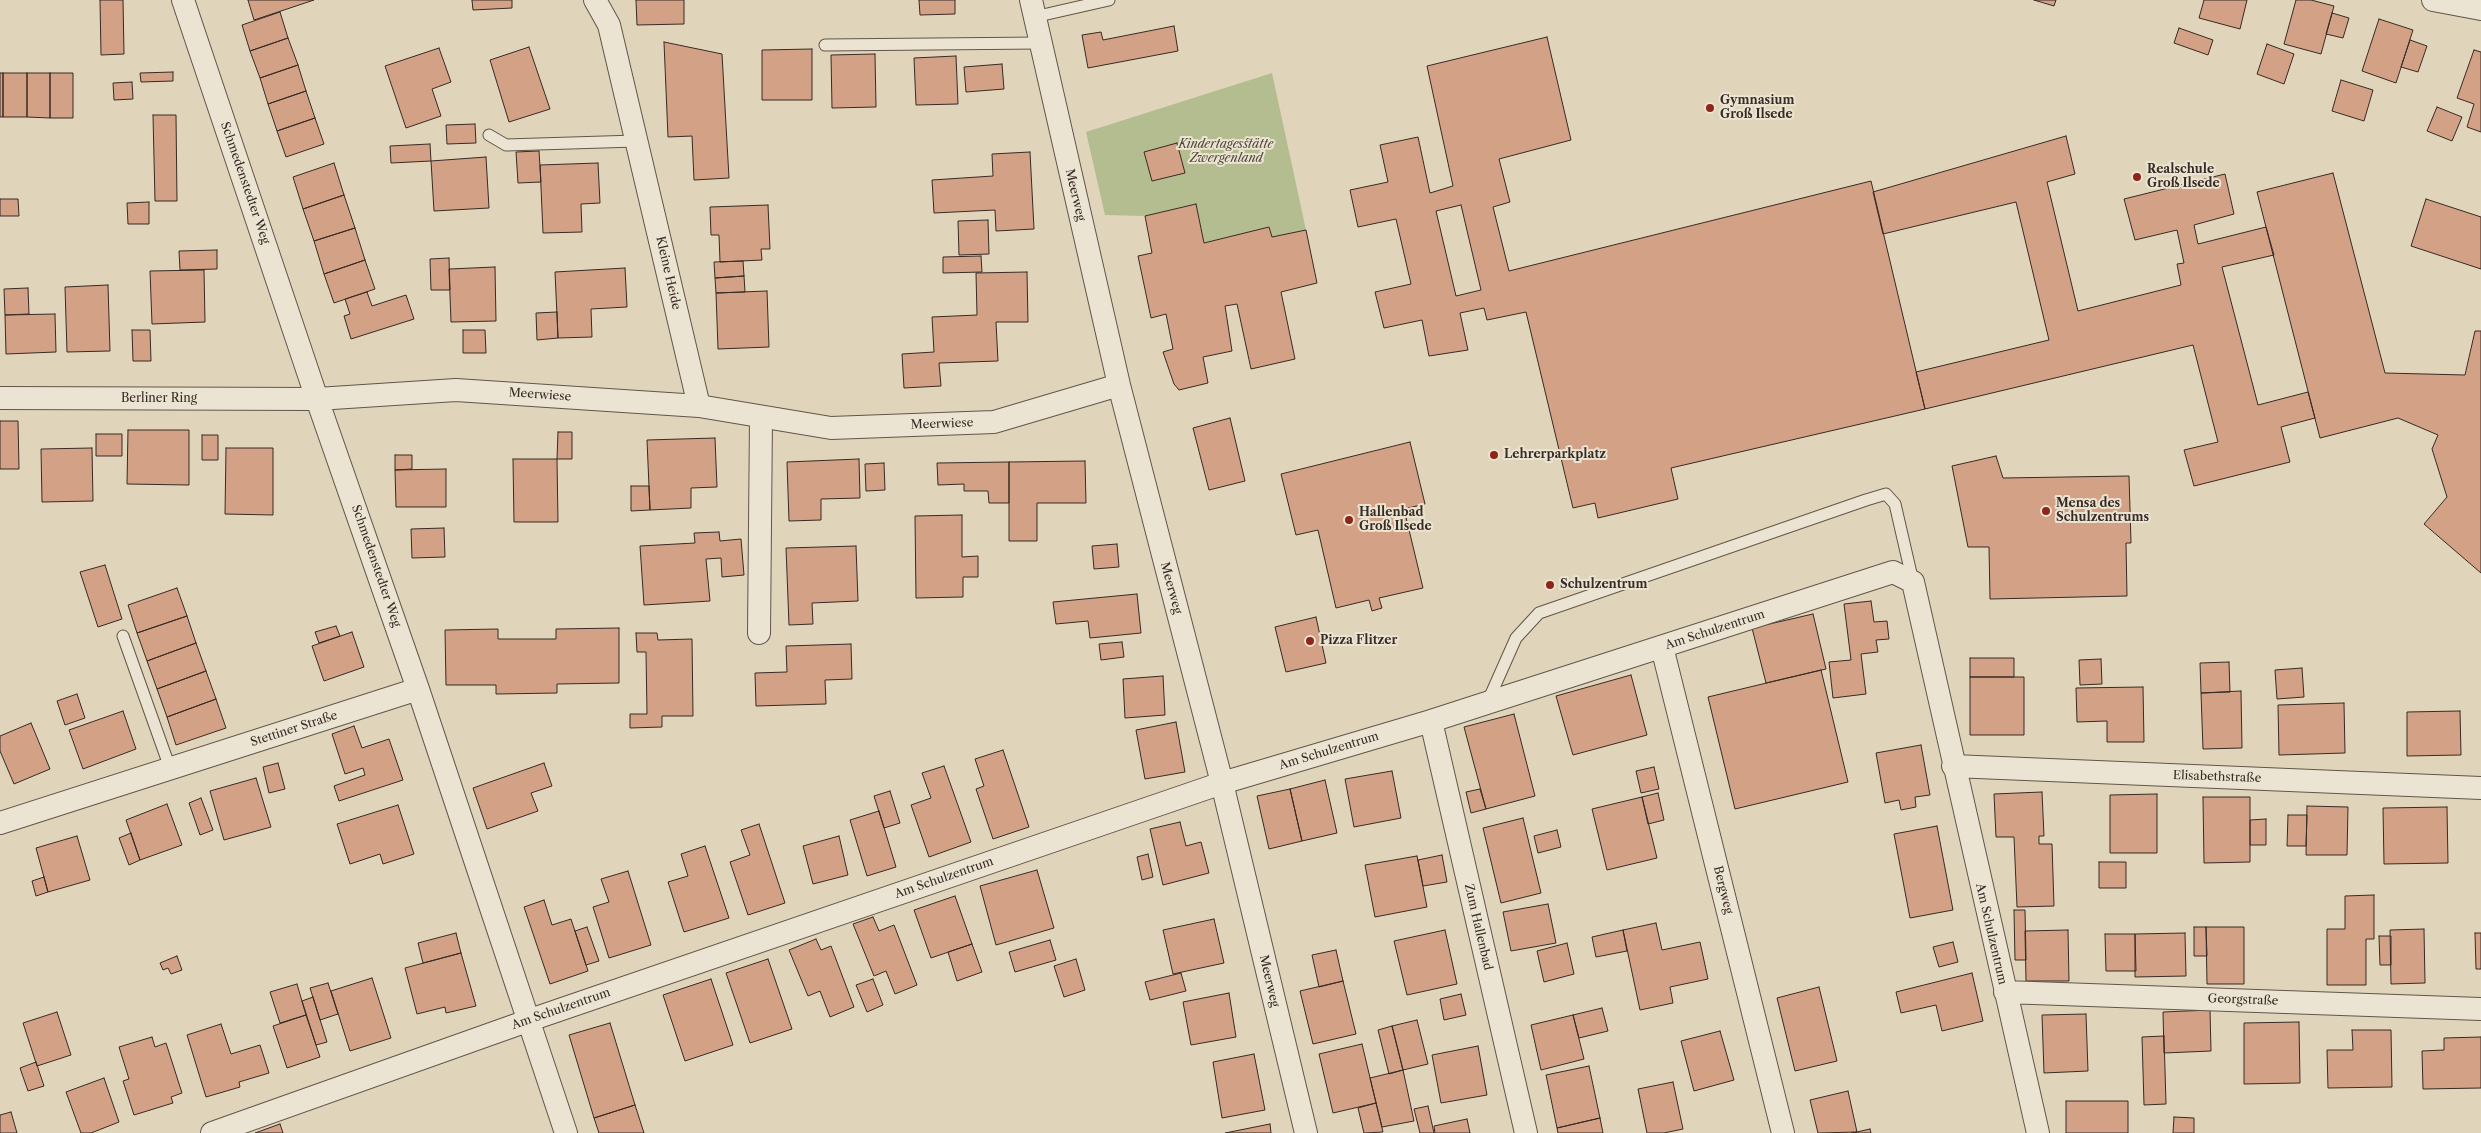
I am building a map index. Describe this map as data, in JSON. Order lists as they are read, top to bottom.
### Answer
{
  "streets": {
    "street": [
      "Schmedenstedter Weg",
      "Meerweg",
      "Kleine Heide",
      "Meerwiese",
      "Berliner Ring",
      "Am Schulzentrum",
      "Stettiner Straße",
      "Elisabethstraße",
      "Bergweg",
      "Zum Hallenbad",
      "Georgstraße"
    ]
  },
  "crossings": [
    ["Schmedenstedter Weg", "Meerwiese"],
    ["Schmedenstedter Weg", "Berliner Ring"],
    ["Schmedenstedter Weg", "Am Schulzentrum"],
    ["Schmedenstedter Weg", "Stettiner Straße"],
    ["Meerweg", "Meerwiese"],
    ["Meerweg", "Am Schulzentrum"],
    ["Kleine Heide", "Meerwiese"],
    ["Meerwiese", "Berliner Ring"],
    ["Am Schulzentrum", "Elisabethstraße"],
    ["Am Schulzentrum", "Bergweg"],
    ["Am Schulzentrum", "Zum Hallenbad"],
    ["Am Schulzentrum", "Georgstraße"]
  ],
  "parks": ["Kindertagesstätte Zwergenland"],
  "places": [
    "Gymnasium Groß Ilsede",
    "Realschule Groß Ilsede",
    "Lehrerparkplatz",
    "Mensa des Schulzentrums",
    "Hallenbad Groß Ilsede",
    "Schulzentrum",
    "Pizza Flitzer"
  ]
}
